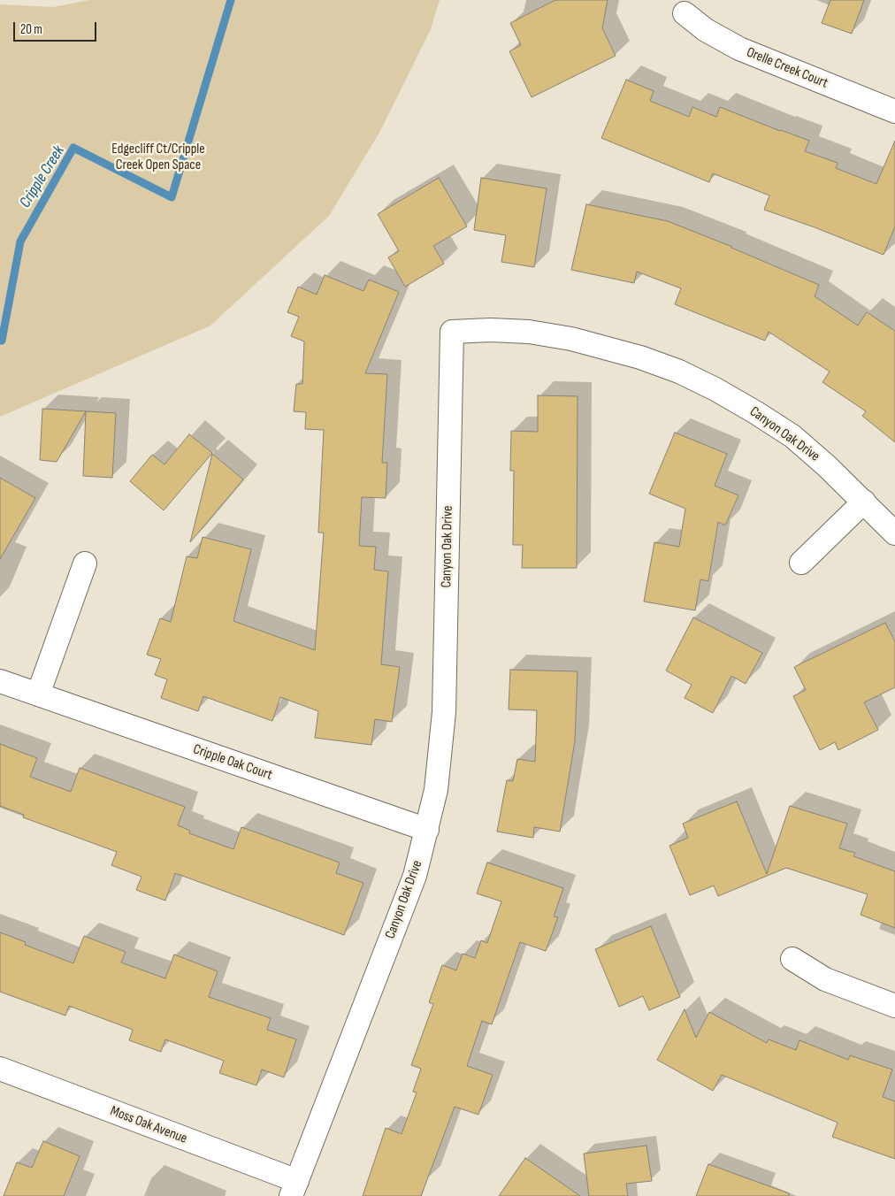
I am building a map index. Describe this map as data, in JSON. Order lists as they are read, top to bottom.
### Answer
{
  "streets": {
    "street": [
      "Orelle Creek Court",
      "Canyon Oak Drive",
      "Cripple Oak Court",
      "Moss Oak Avenue"
    ]
  },
  "crossings": [
    ["Canyon Oak Drive", "Cripple Oak Court"],
    ["Canyon Oak Drive", "Moss Oak Avenue"]
  ],
  "water": ["Cripple Creek"],
  "parks": ["Edgecliff Ct/Cripple Creek Open Space"],
  "scale_bar": "20 m"
}
